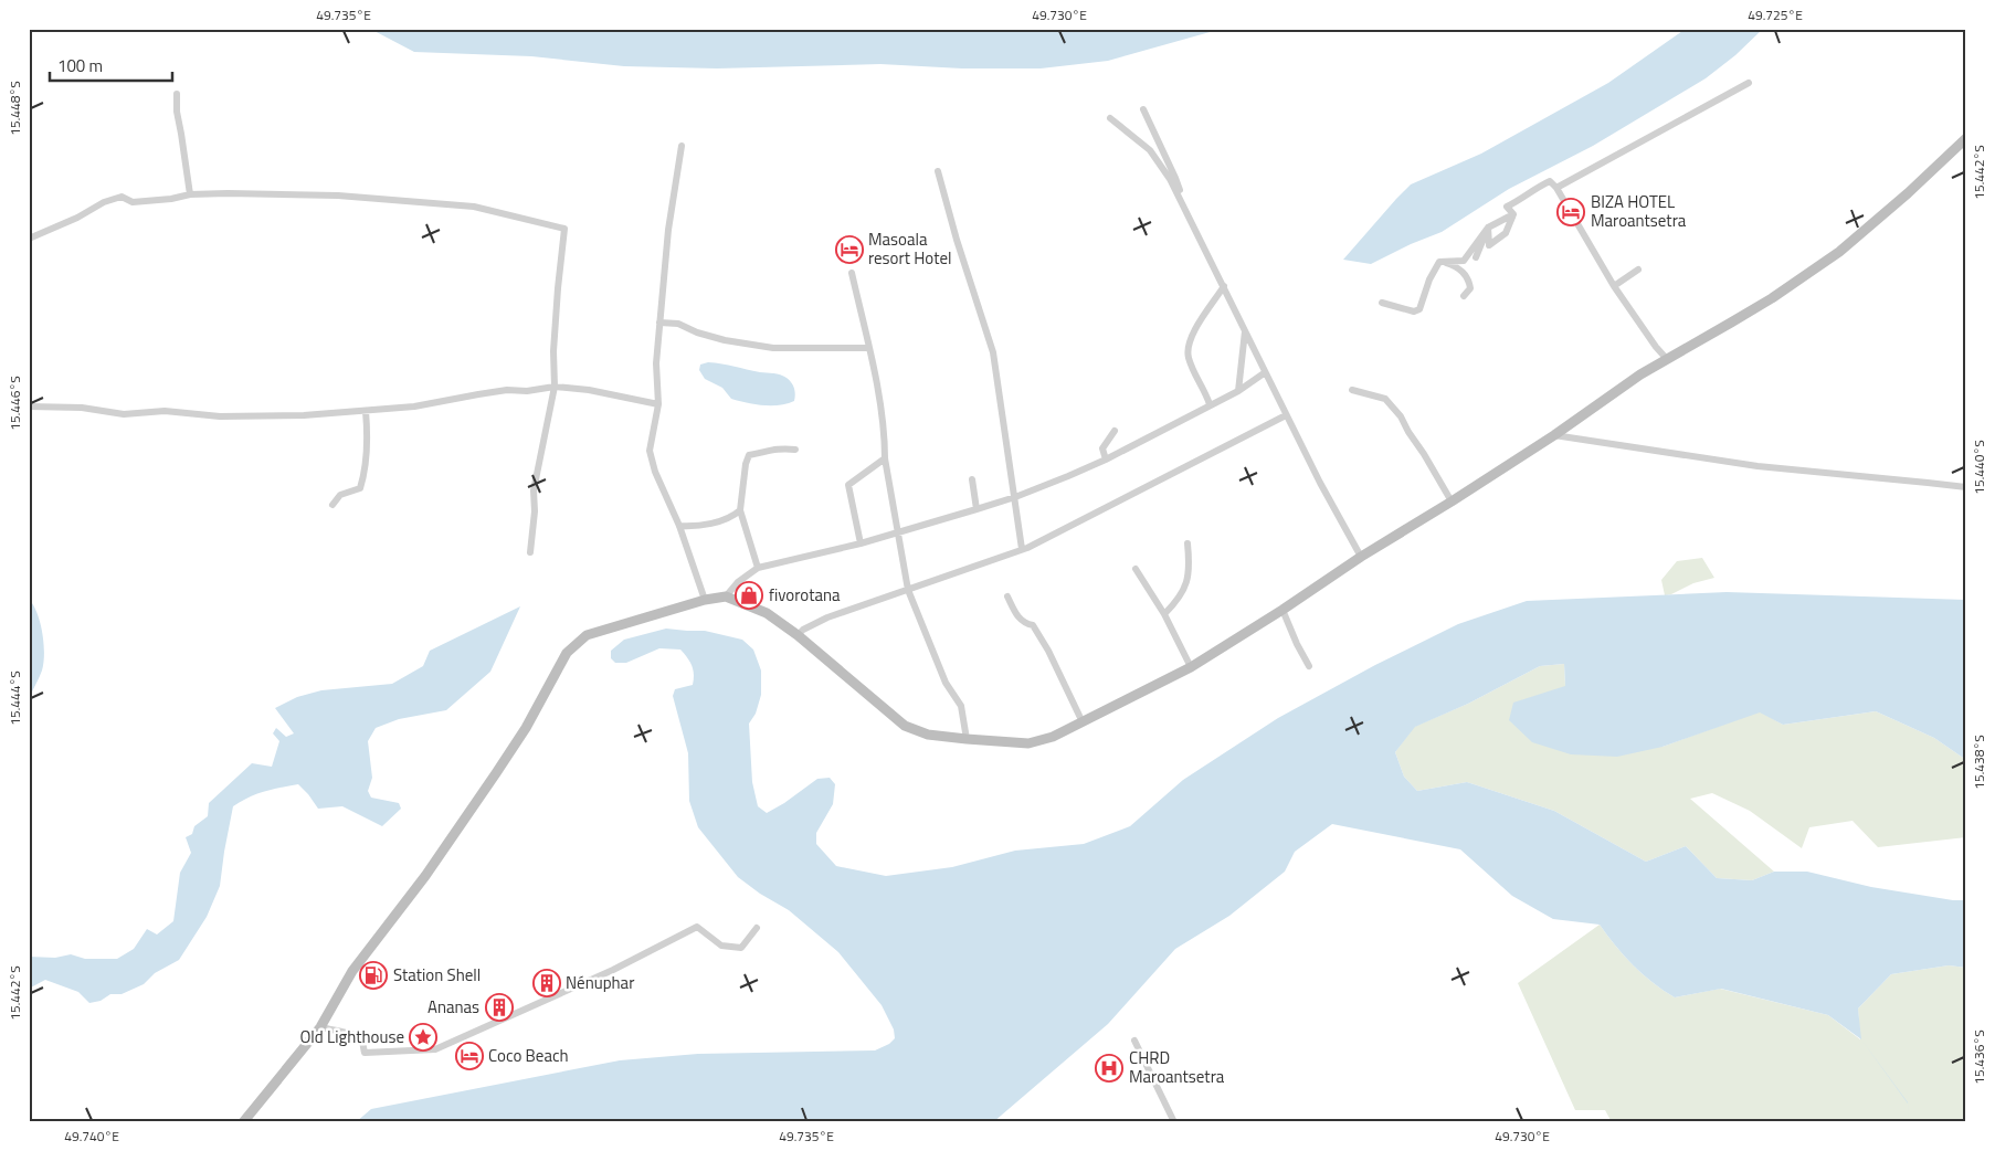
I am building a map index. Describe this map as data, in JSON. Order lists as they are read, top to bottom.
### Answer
{
  "places": {
    "hotel": ["BIZA HOTEL Maroantsetra", "Masoala resort Hotel", "Coco Beach"],
    "shop": ["fivorotana"],
    "fuel station": ["Station Shell"],
    "building": ["Nénuphar", "Ananas"],
    "place": ["Old Lighthouse"],
    "hospital": ["CHRD Maroantsetra"]
  },
  "scale_bar": "100 m",
  "coordinates": [
    "49.735°E",
    "49.730°E",
    "49.725°E",
    "15.448°S",
    "15.442°S",
    "15.446°S",
    "15.440°S",
    "15.444°S",
    "15.438°S",
    "15.436°S",
    "49.740°E"
  ]
}
